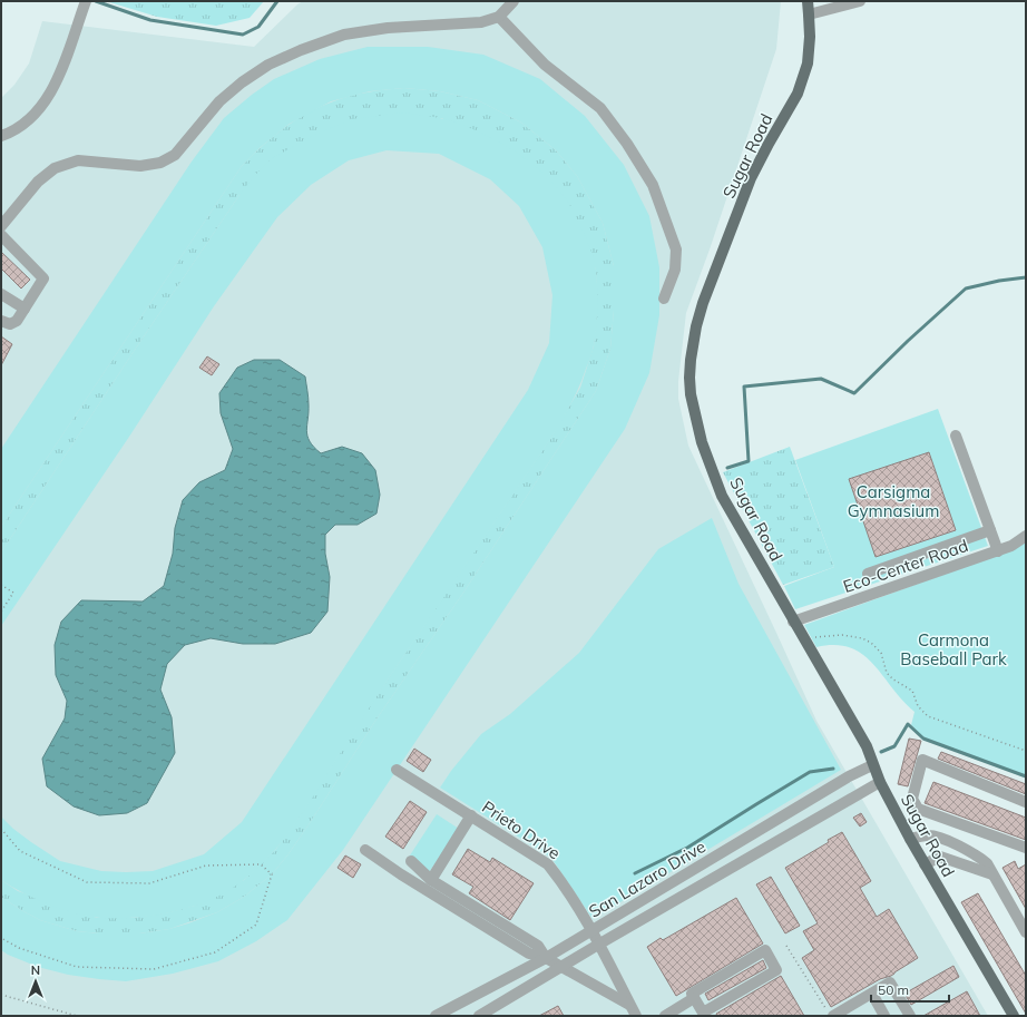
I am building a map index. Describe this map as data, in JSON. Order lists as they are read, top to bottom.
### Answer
{
  "streets": {
    "main road": ["Sugar Road"],
    "street": ["Eco-Center Road", "Prieto Drive", "San Lazaro Drive"]
  },
  "crossings": [
    ["Sugar Road", "Eco-Center Road"],
    ["Sugar Road", "San Lazaro Drive"],
    ["Prieto Drive", "San Lazaro Drive"]
  ],
  "parks": ["Carsigma Gymnasium", "Carmona Baseball Park"],
  "scale_bar": "50 m",
  "north": "top"
}
